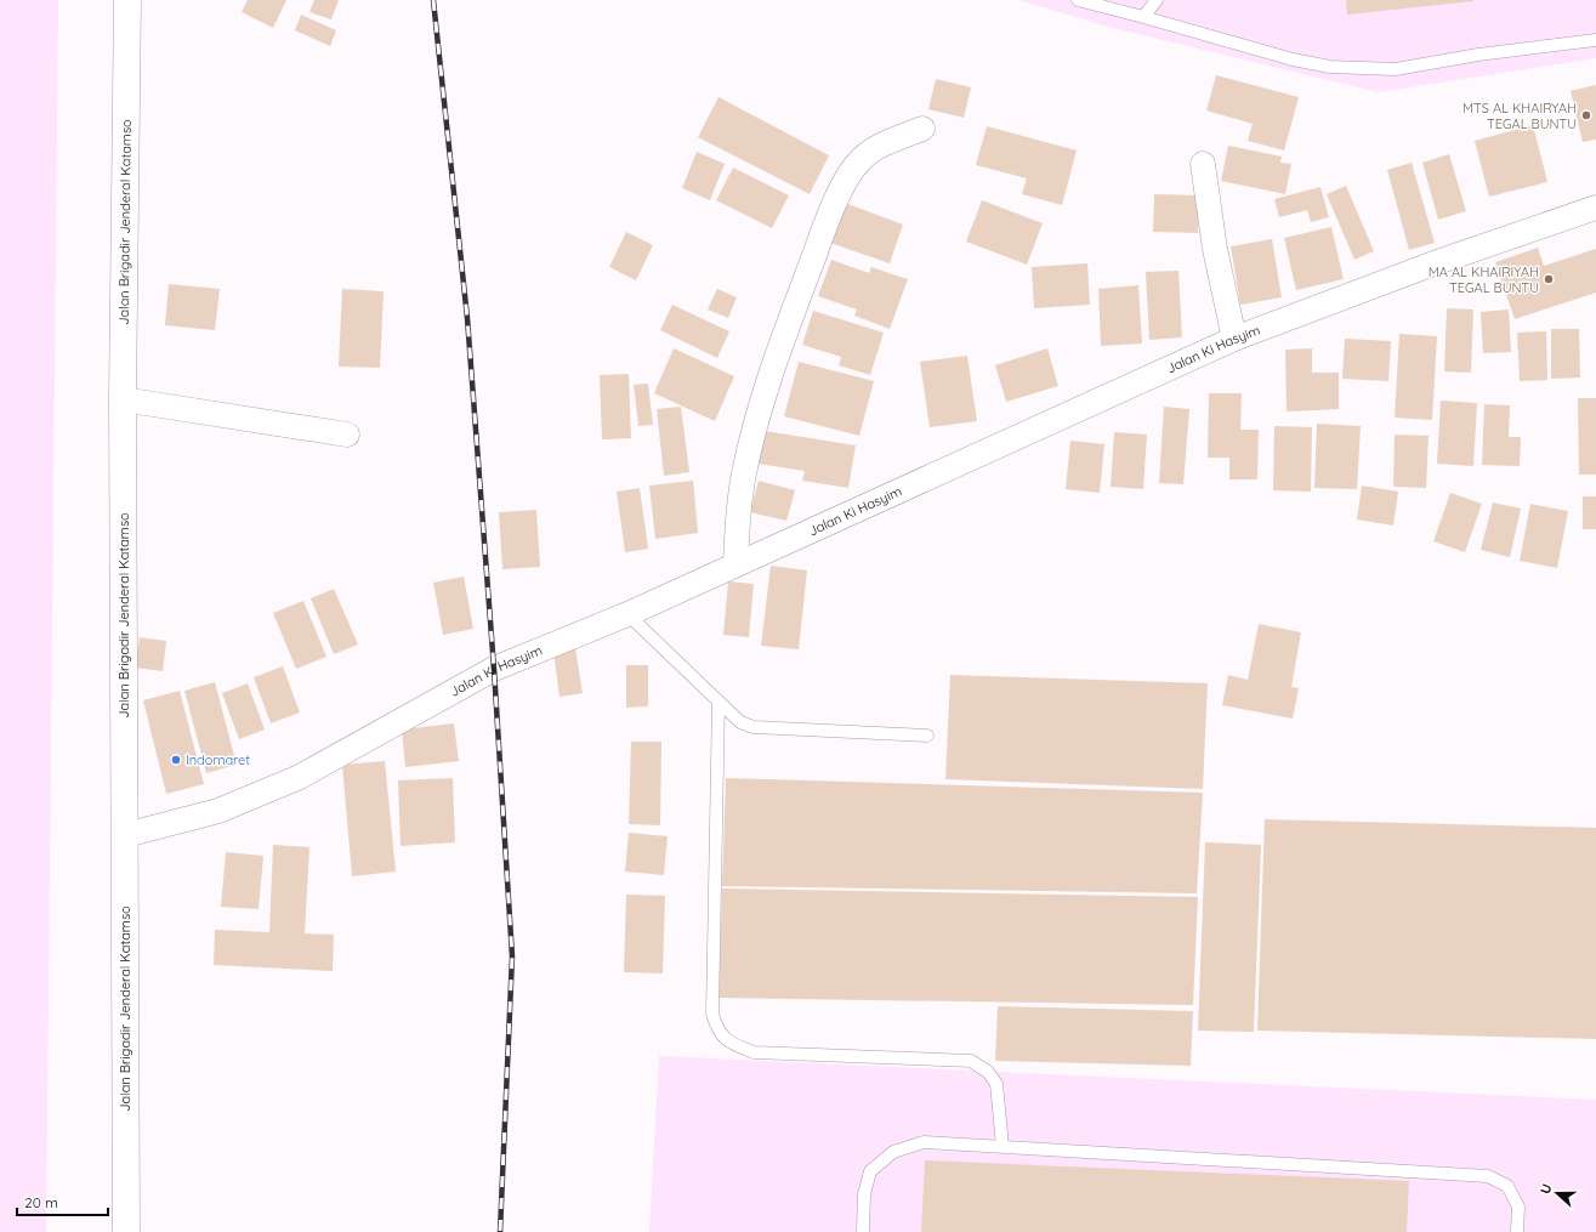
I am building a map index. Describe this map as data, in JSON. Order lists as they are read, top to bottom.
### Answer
{
  "streets": {
    "highway": ["Jalan Brigadir Jenderal Katamso"],
    "street": ["Jalan Ki Hasyim"]
  },
  "crossings": [
    ["Jalan Brigadir Jenderal Katamso", "Jalan Ki Hasyim"]
  ],
  "places": ["MTS AL KHAIRYAH TEGAL BUNTU", "MA AL KHAIRIYAH TEGAL BUNTU", "Indomaret"],
  "scale_bar": "20 m",
  "north": "left"
}
